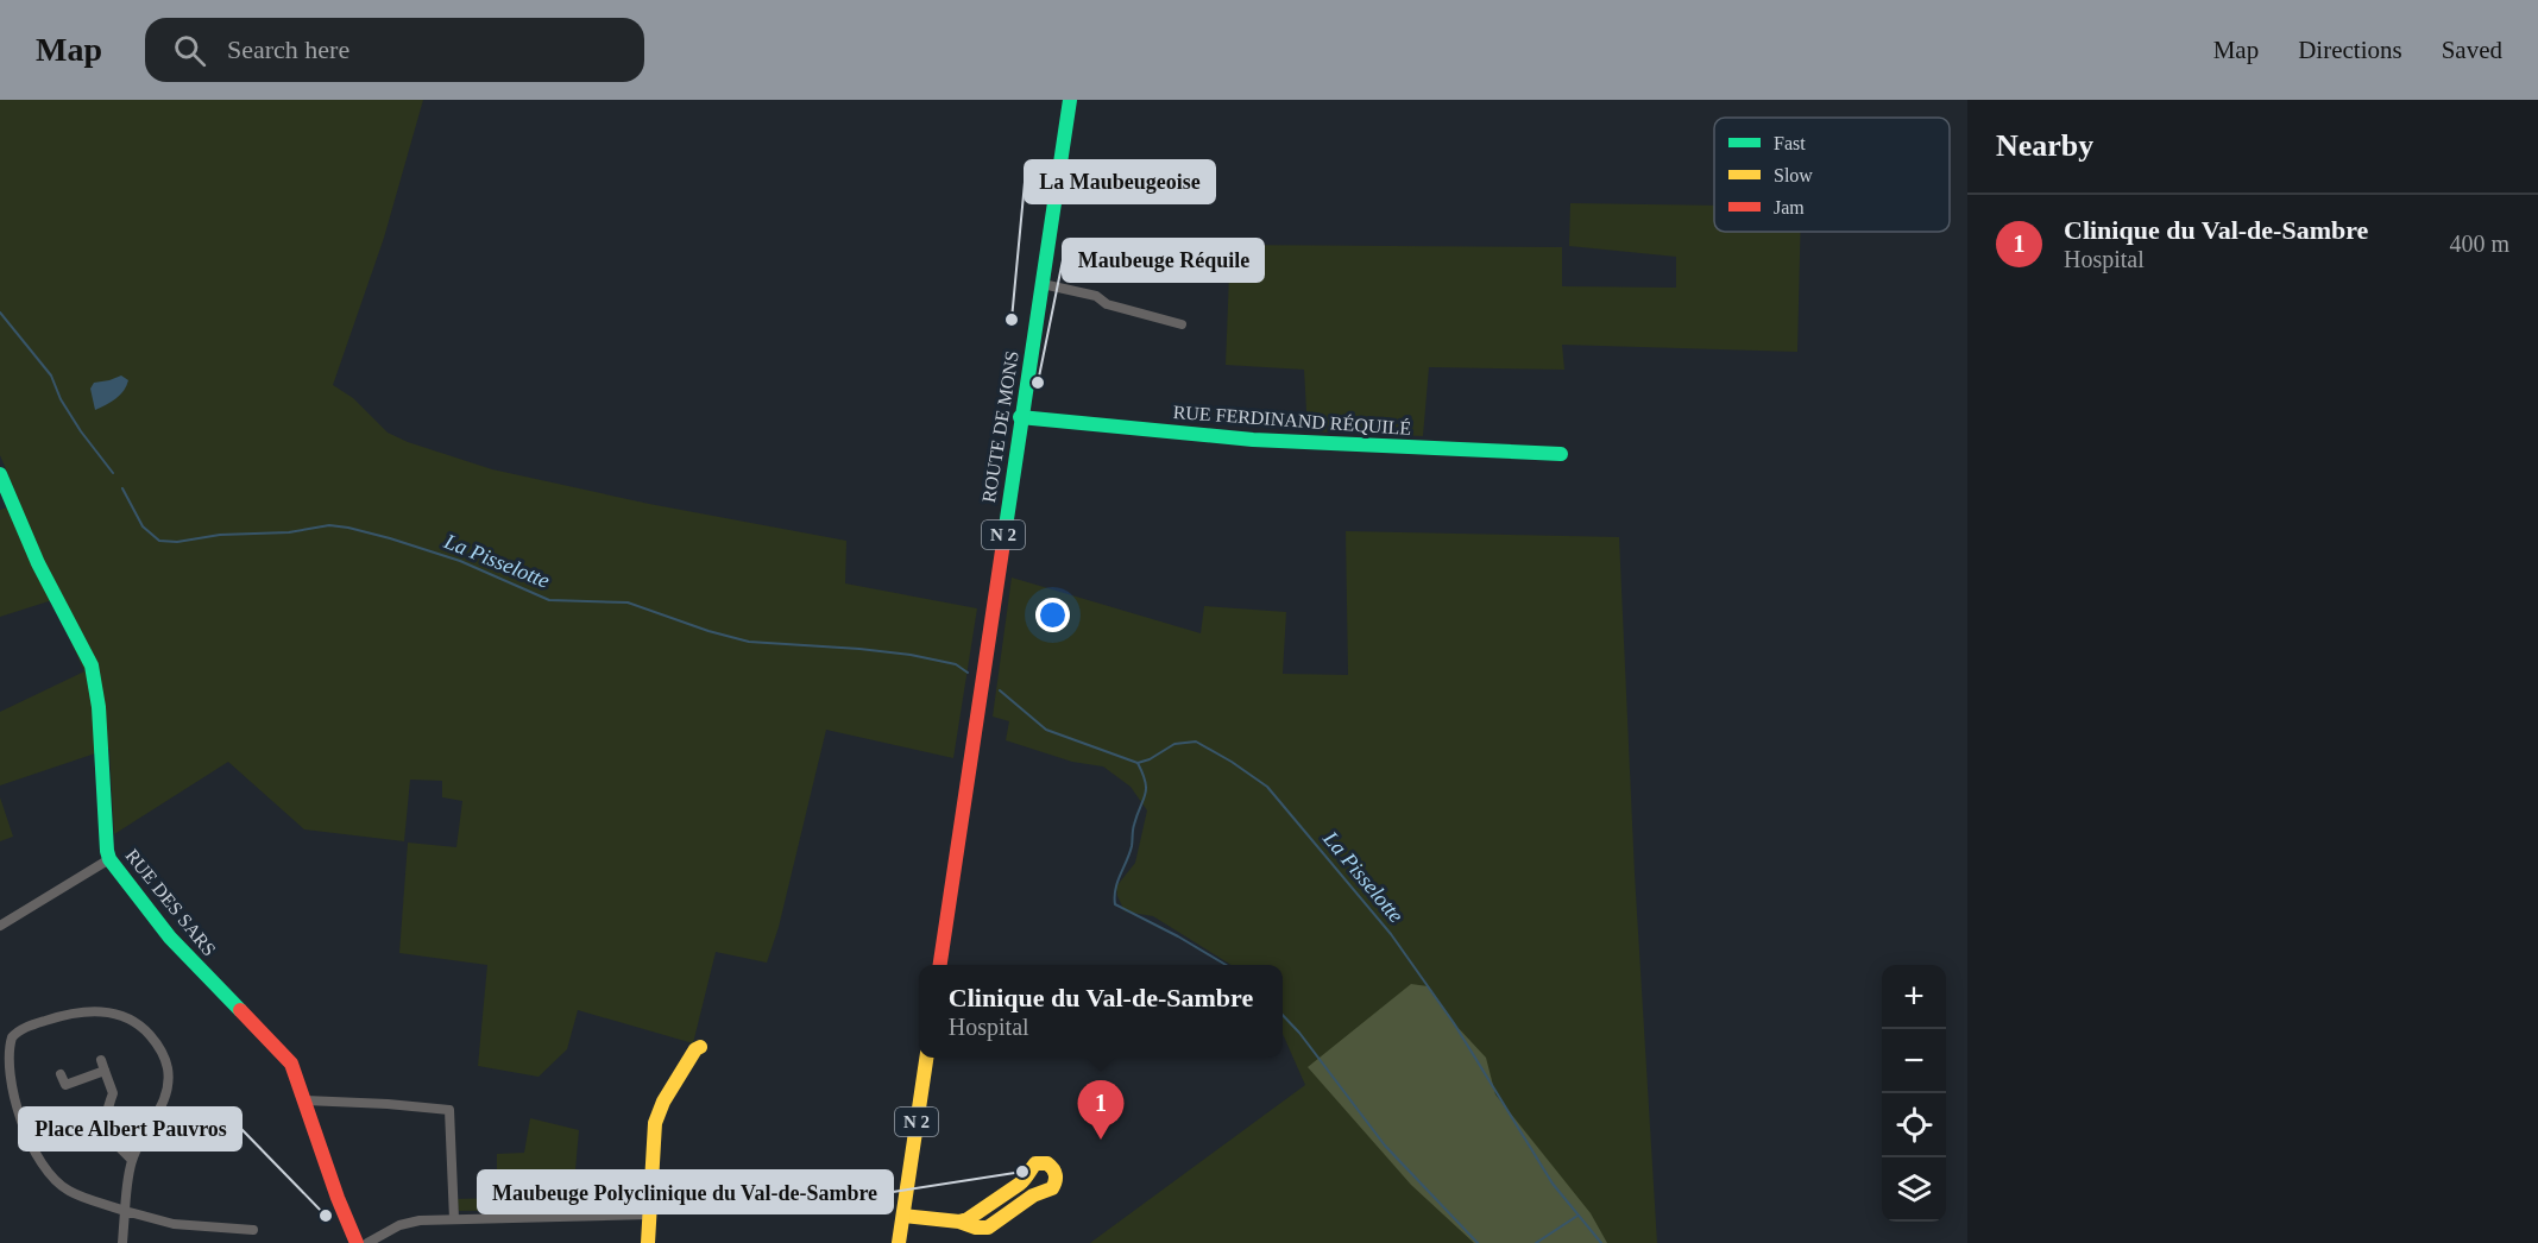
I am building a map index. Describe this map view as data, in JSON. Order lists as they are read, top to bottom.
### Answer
{
  "streets": {
    "street": [
      "RUE FERDINAND RÉQUILÉ",
      "ROUTE DE MONS",
      "N 2",
      "RUE DES SARS"
    ]
  },
  "crossings": [
    ["RUE FERDINAND RÉQUILÉ", "ROUTE DE MONS"]
  ],
  "water": ["La Pisselotte"],
  "places": [
    "La Maubeugeoise",
    "Maubeuge Réquile",
    "Maubeuge Polyclinique du Val-de-Sambre",
    "Place Albert Pauvros"
  ],
  "legend": ["Fast", "Slow", "Jam"],
  "page": {
    "header": "Map",
    "search": "Search here",
    "nav": ["Map", "Directions", "Saved"],
    "heading": "Nearby",
    "list": [
      {
        "mark": "1",
        "name": "Clinique du Val-de-Sambre",
        "note": "Hospital",
        "value": "400 m"
      }
    ],
    "map_buttons": ["+", "−"],
    "popup": ["Clinique du Val-de-Sambre", "Hospital"],
    "pins": "1"
  }
}
